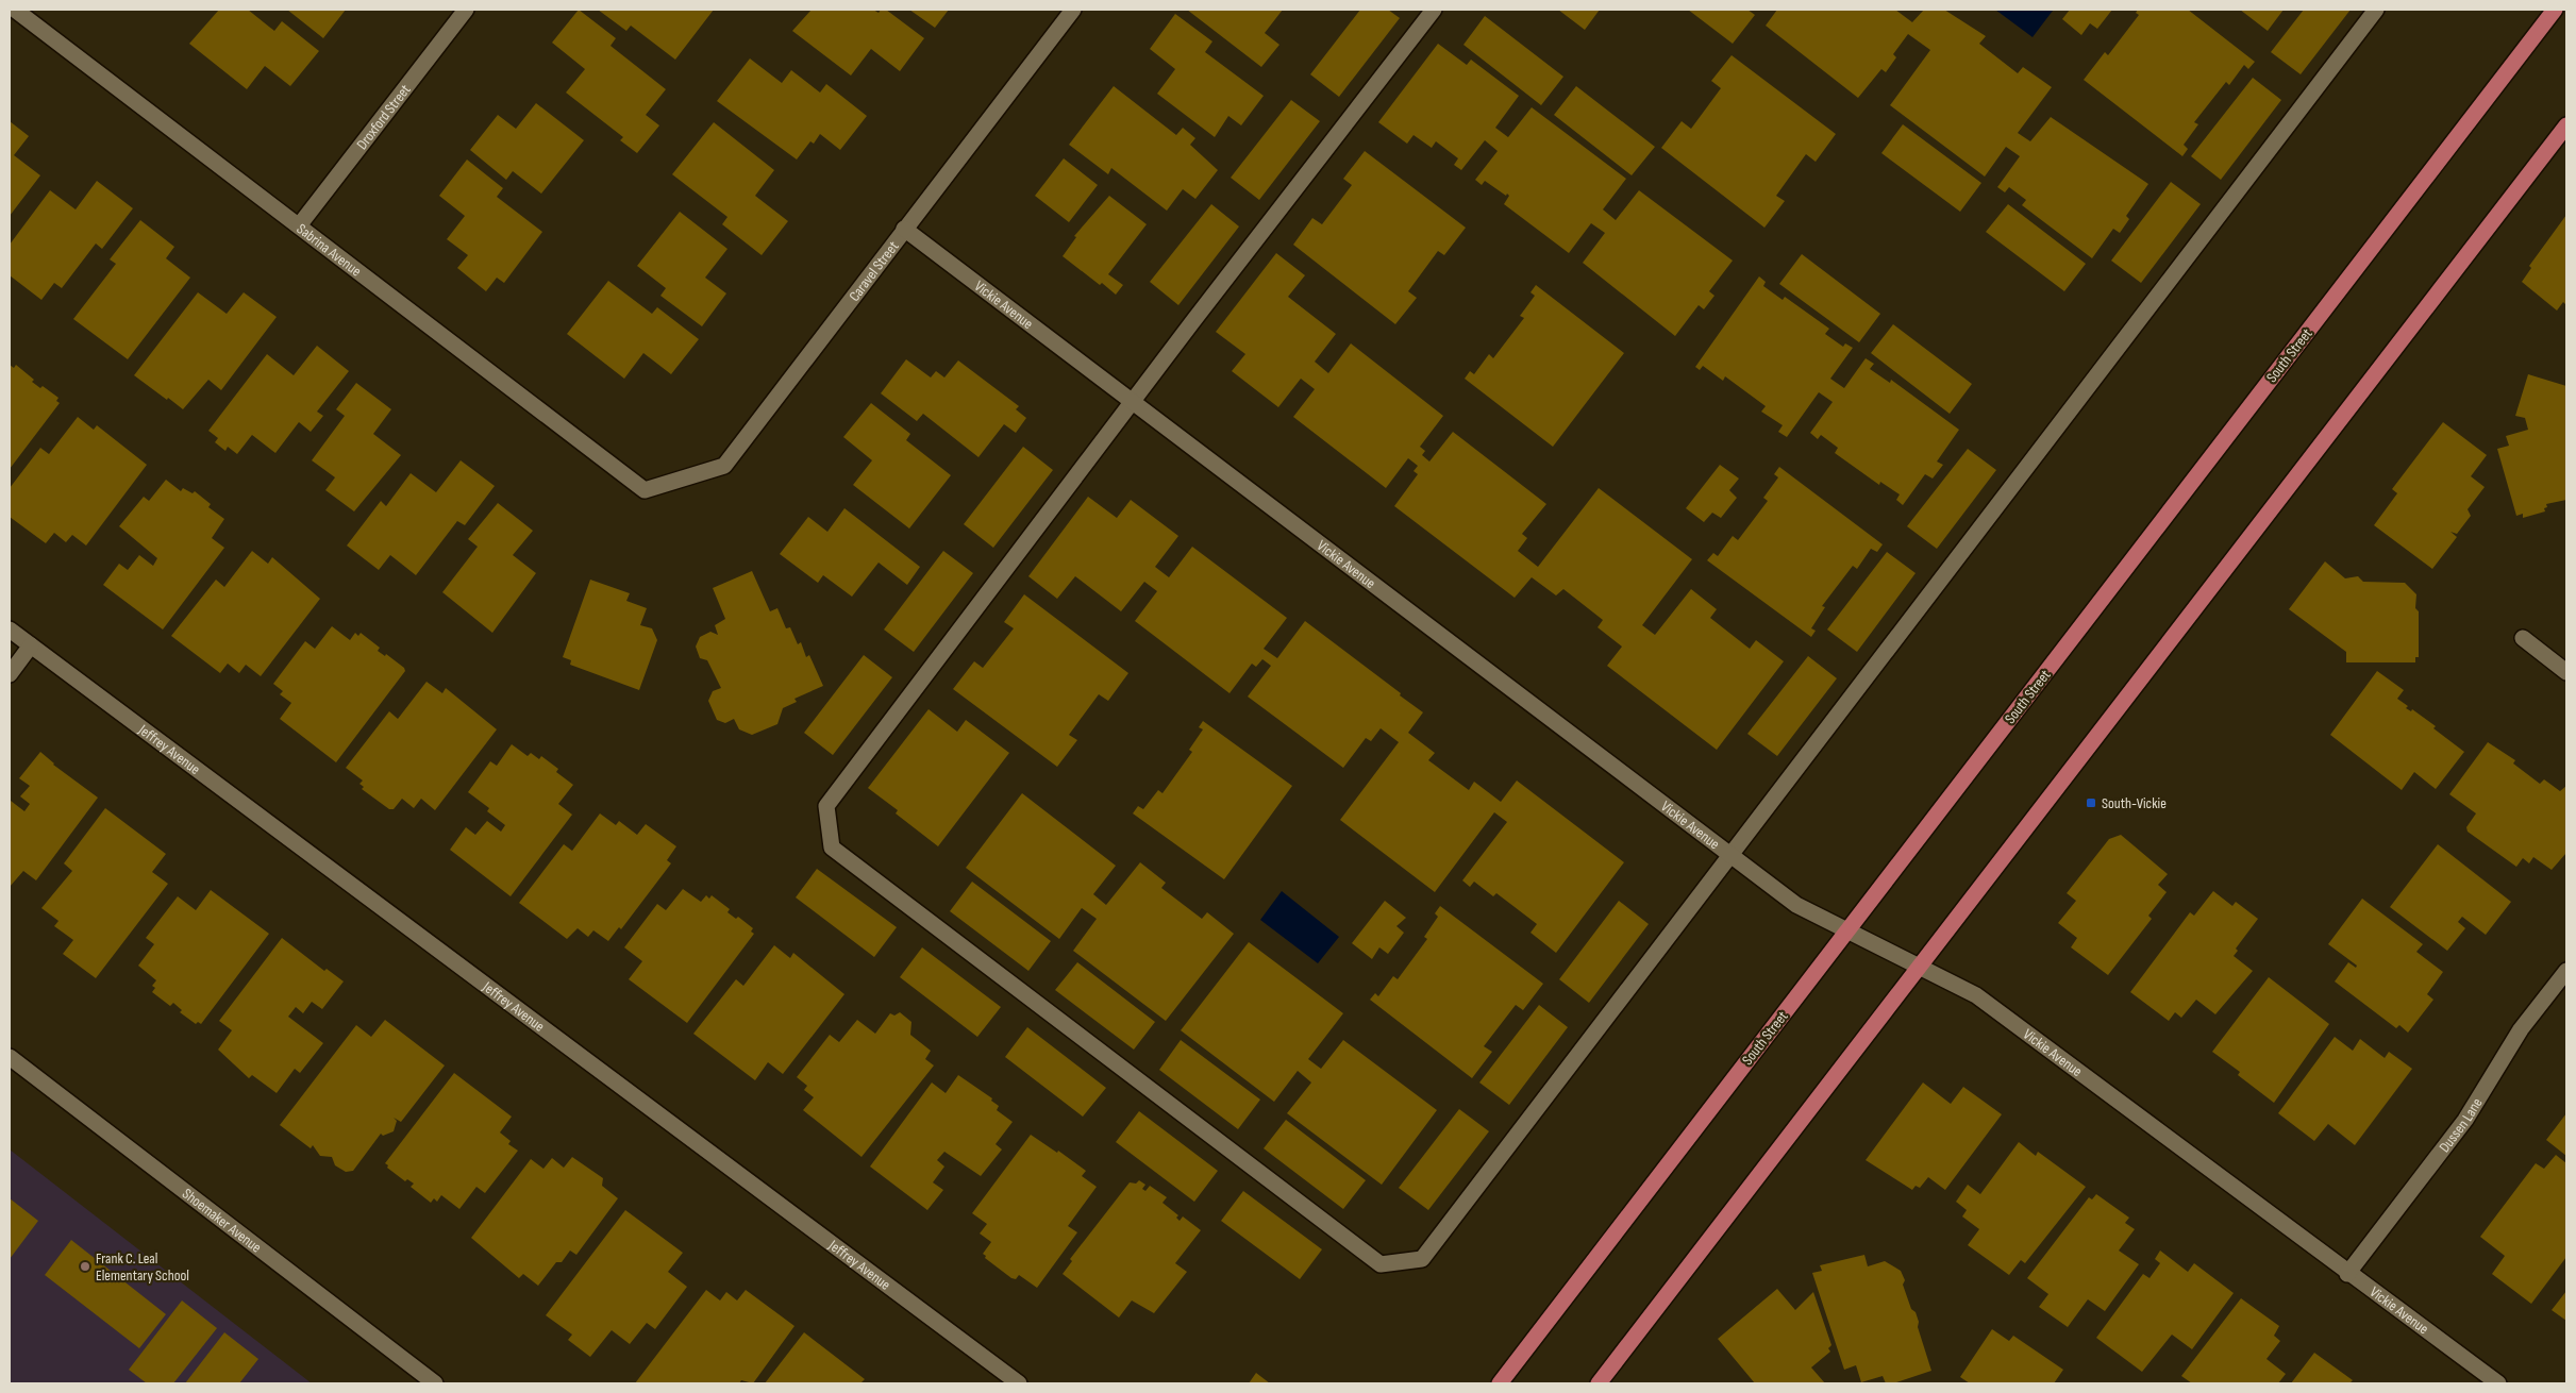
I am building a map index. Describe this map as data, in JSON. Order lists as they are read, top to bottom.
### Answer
{
  "streets": {
    "main road": ["South Street"],
    "street": [
      "Droxford Street",
      "Sabrina Avenue",
      "Caravel Street",
      "Vickie Avenue",
      "Jeffrey Avenue",
      "Dussen Lane",
      "Shoemaker Avenue"
    ]
  },
  "crossings": [
    ["Droxford Street", "Sabrina Avenue"],
    ["Sabrina Avenue", "Caravel Street"],
    ["Caravel Street", "Vickie Avenue"],
    ["Vickie Avenue", "South Street"],
    ["Vickie Avenue", "Dussen Lane"]
  ],
  "places": {
    "transit": ["South-Vickie"],
    "other": ["Frank C. Leal Elementary School"]
  }
}
